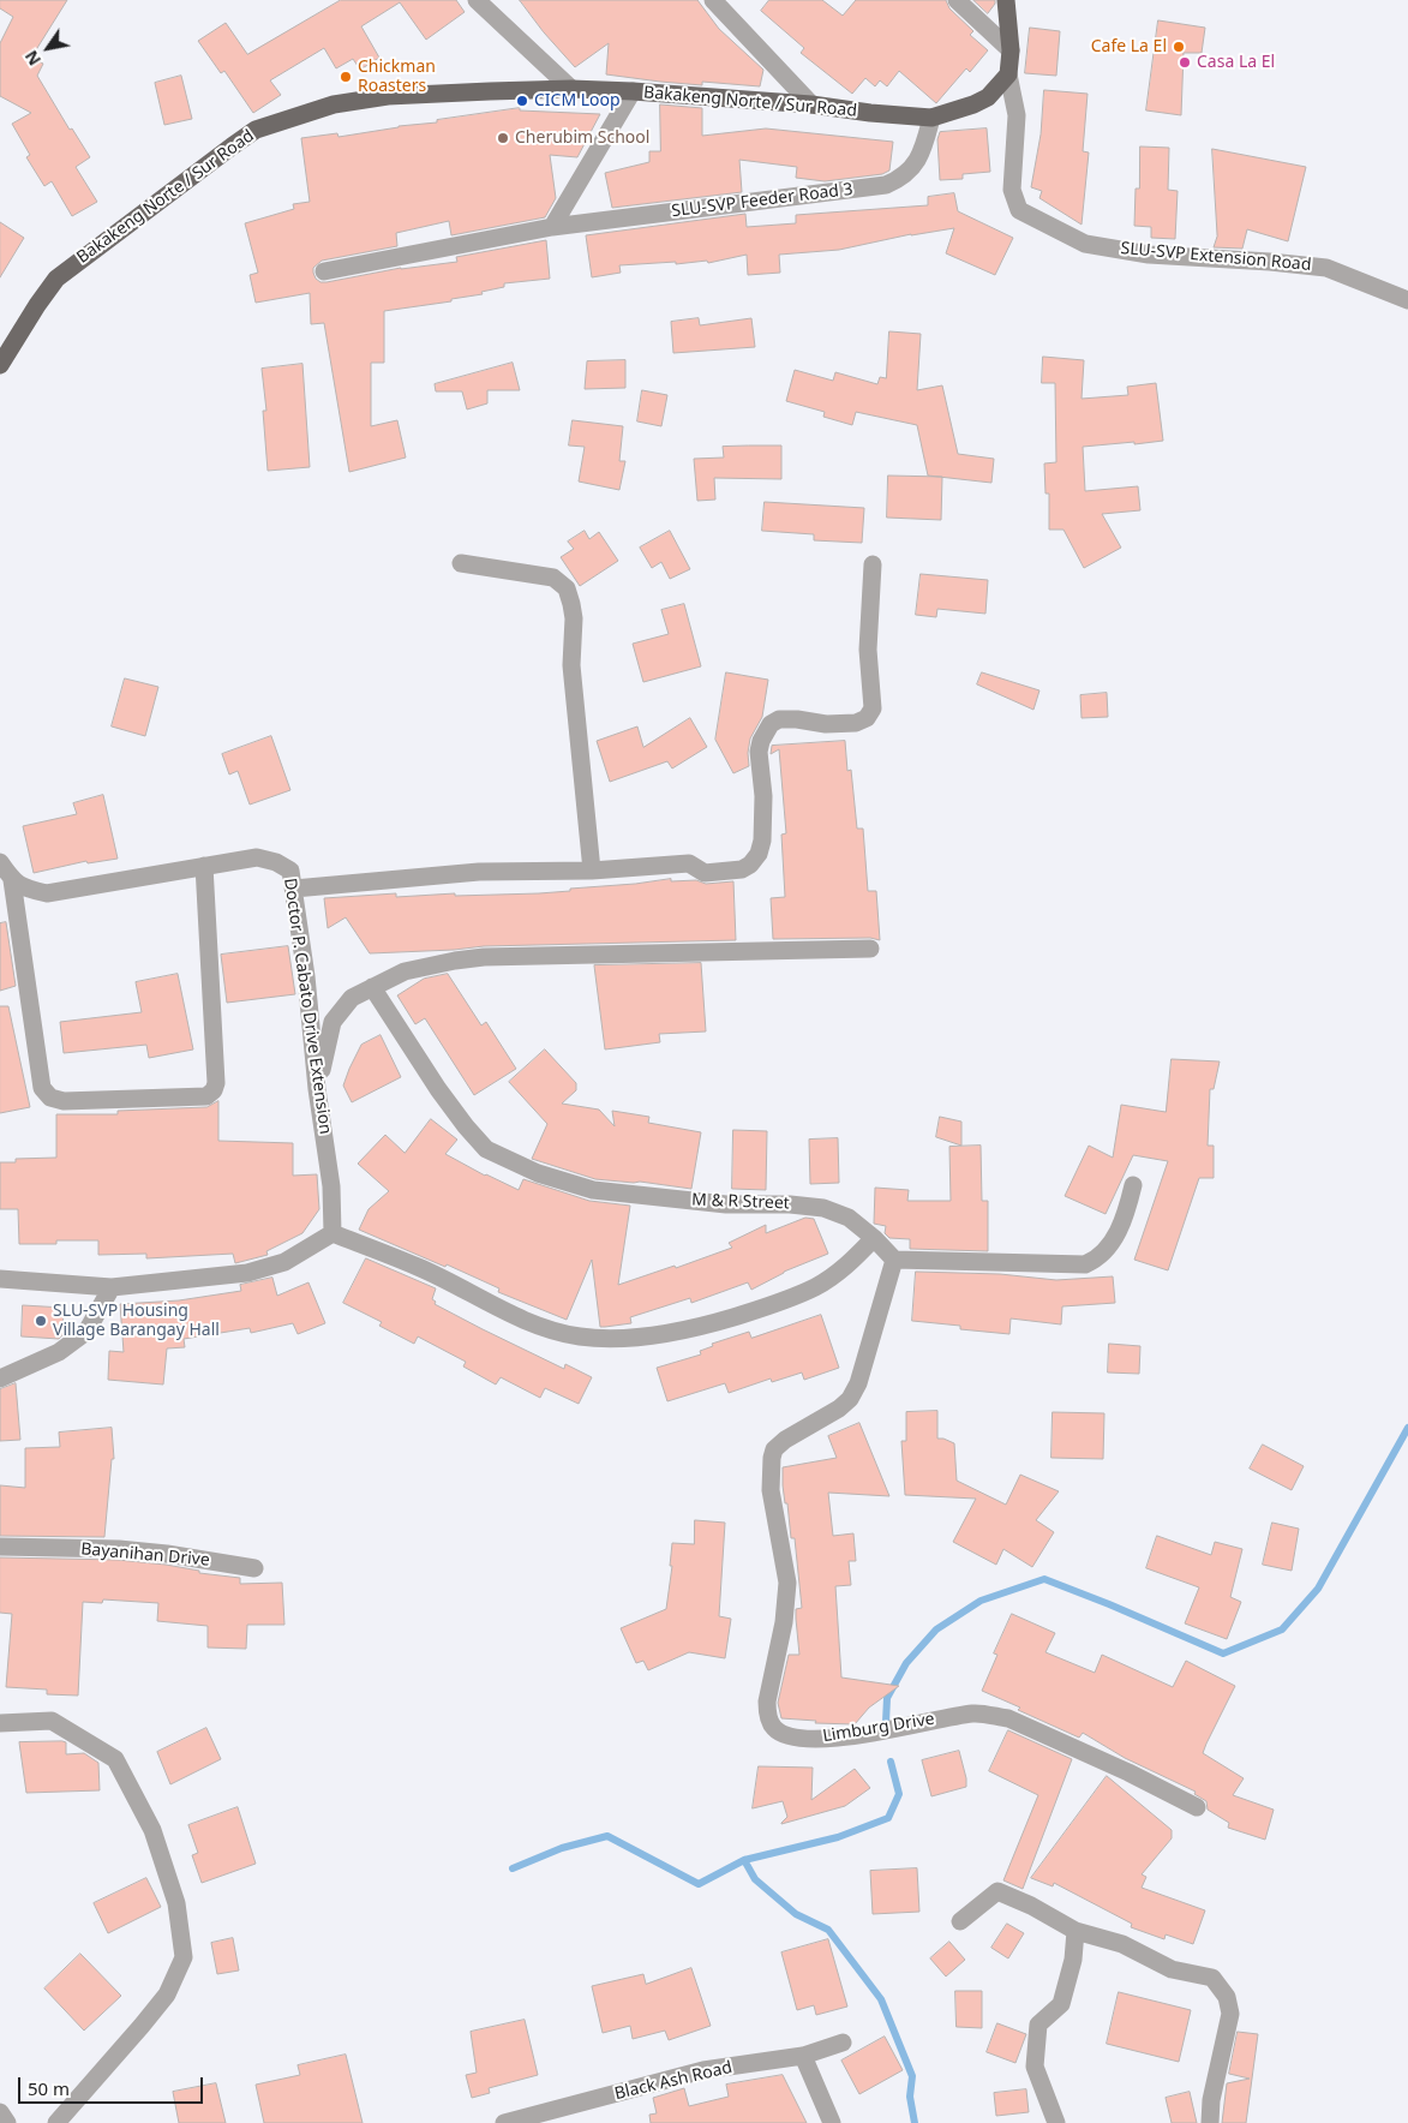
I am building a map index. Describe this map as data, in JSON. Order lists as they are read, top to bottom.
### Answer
{
  "streets": {
    "main road": ["Bakakeng Norte / Sur Road"],
    "street": [
      "SLU-SVP Feeder Road 3",
      "SLU-SVP Extension Road",
      "Doctor P. Cabato Drive Extension",
      "M & R Street",
      "Bayanihan Drive",
      "Limburg Drive",
      "Black Ash Road"
    ]
  },
  "crossings": [
    ["Bakakeng Norte / Sur Road", "SLU-SVP Feeder Road 3"],
    ["Bakakeng Norte / Sur Road", "SLU-SVP Extension Road"],
    ["M & R Street", "Limburg Drive"]
  ],
  "places": [
    "Cafe La El",
    "Casa La El",
    "Chickman Roasters",
    "CICM Loop",
    "Cherubim School",
    "SLU-SVP Housing Village Barangay Hall"
  ],
  "scale_bar": "50 m",
  "north": "bottom left"
}
